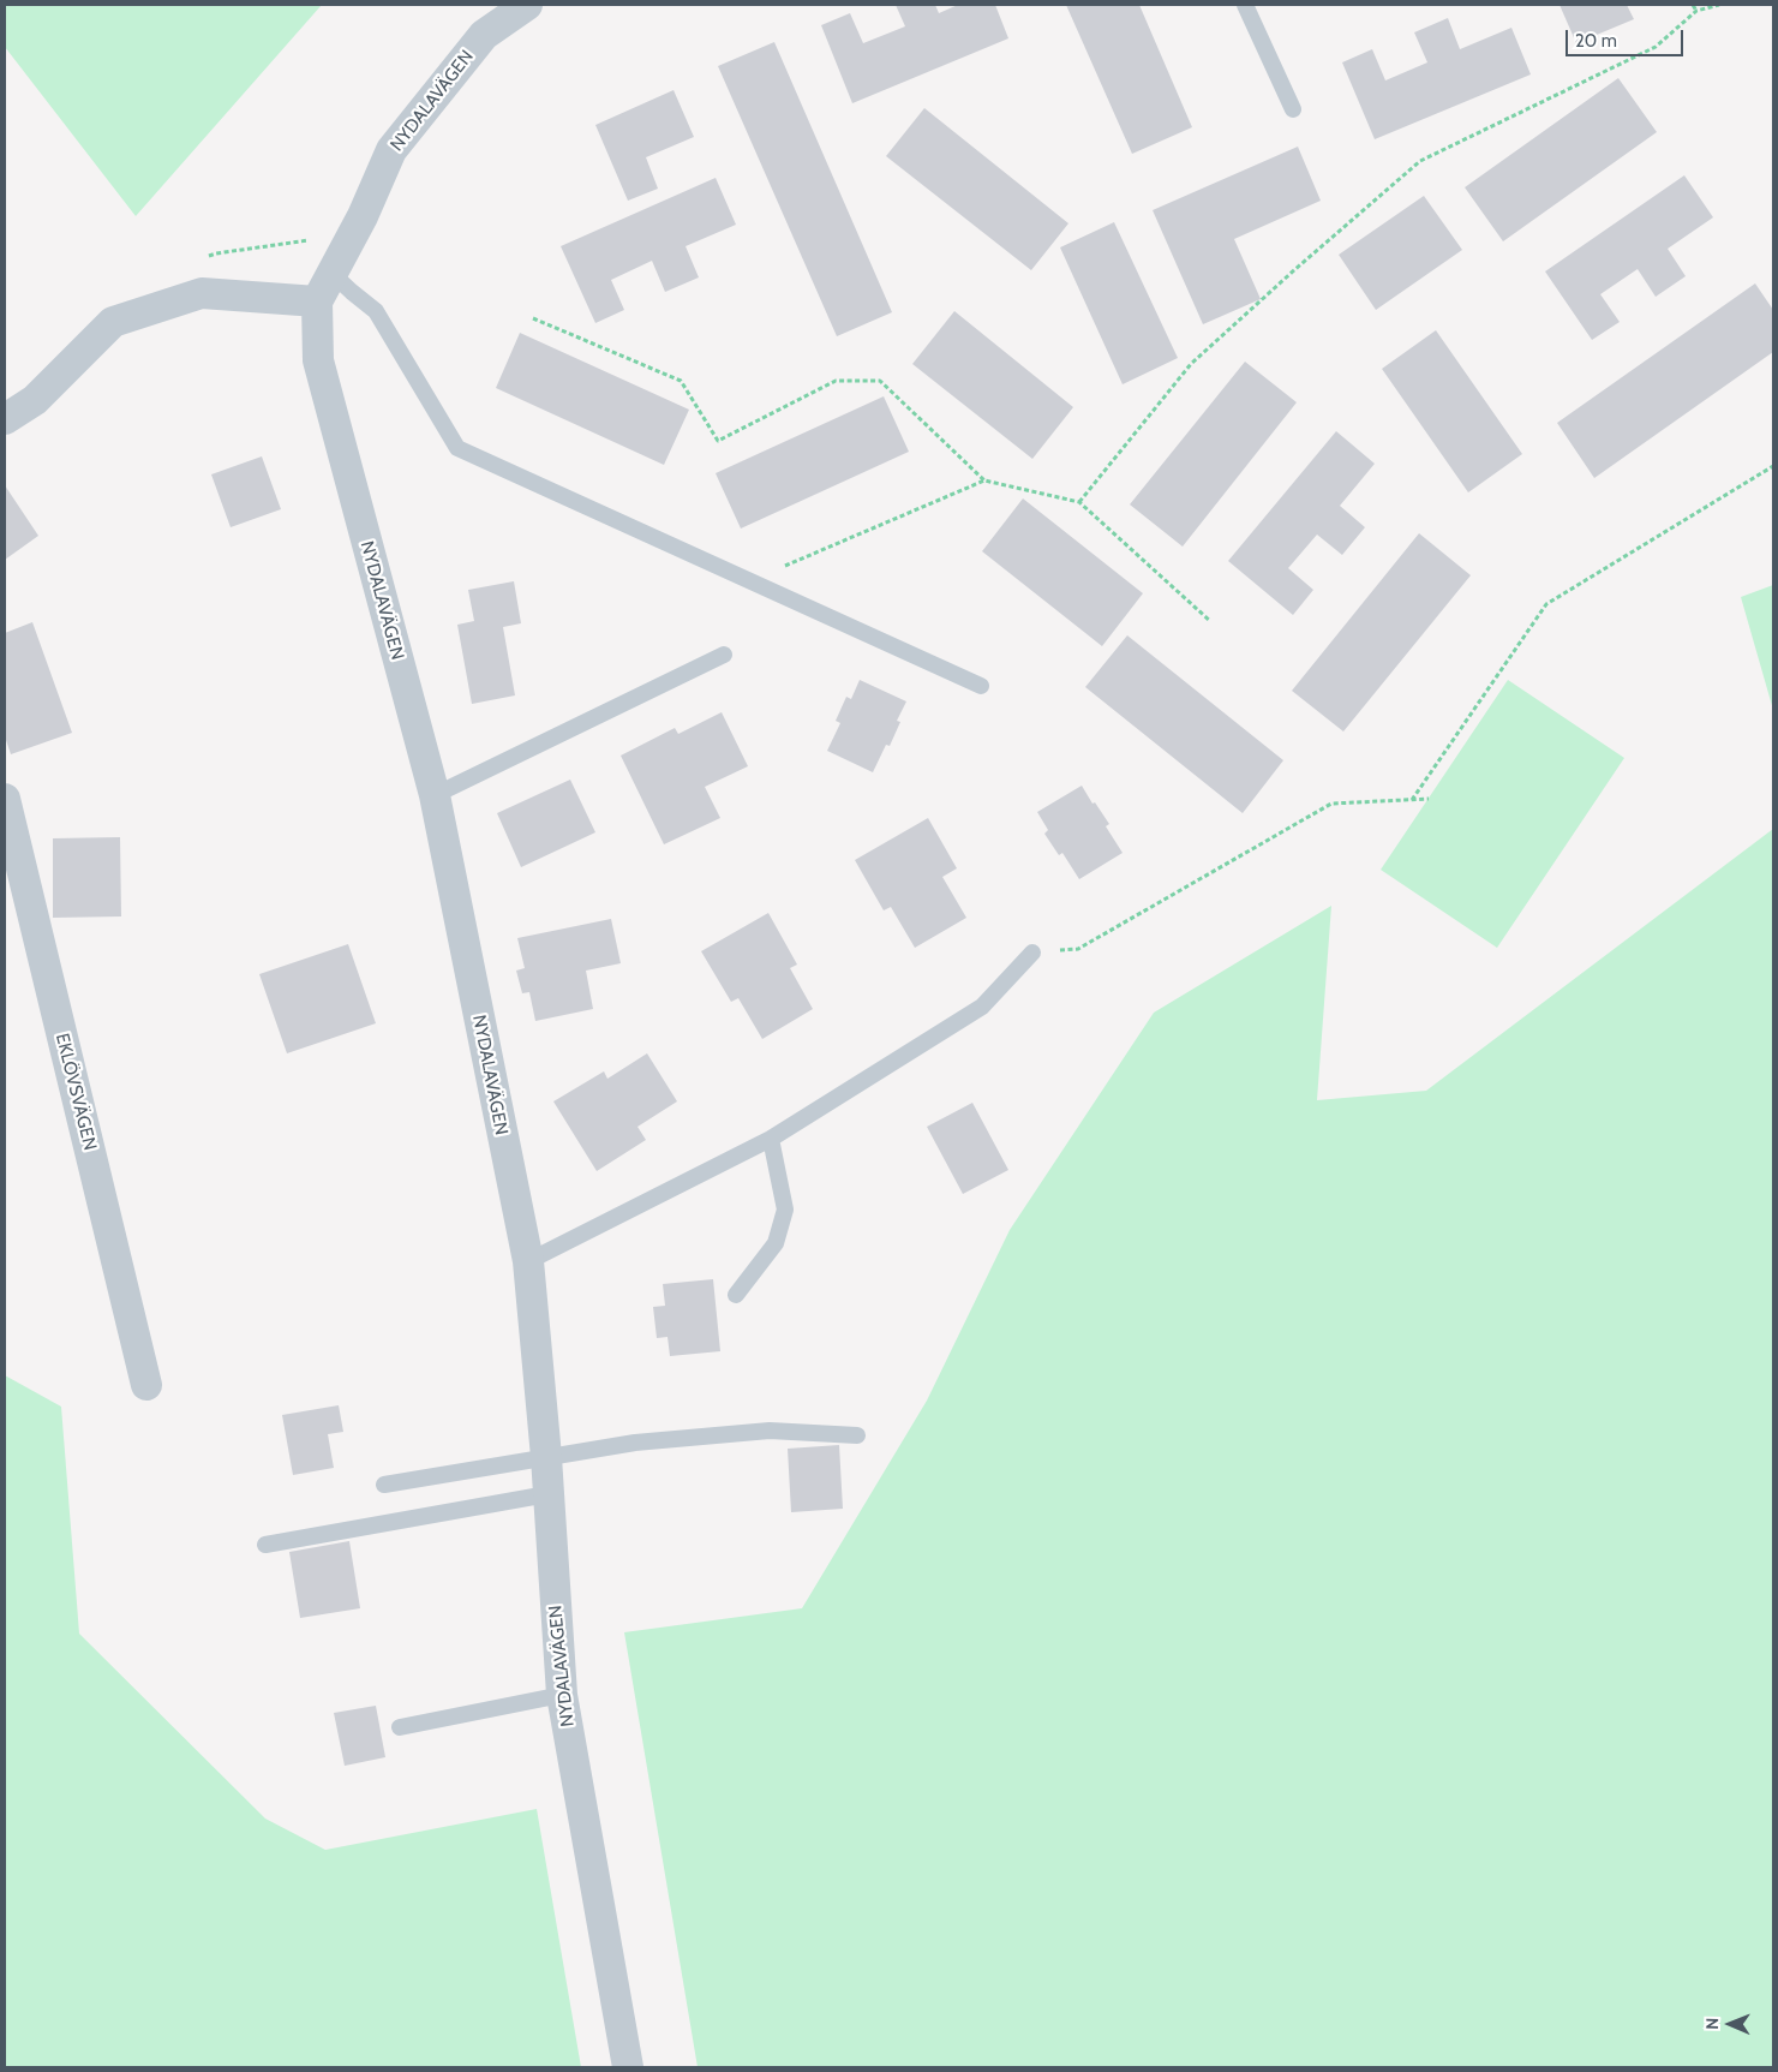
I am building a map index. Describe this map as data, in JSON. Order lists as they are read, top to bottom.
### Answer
{
  "streets": {
    "street": ["NYDALAVÄGEN", "EKLÖVSVÄGEN"]
  },
  "scale_bar": "20 m",
  "north": "left"
}
